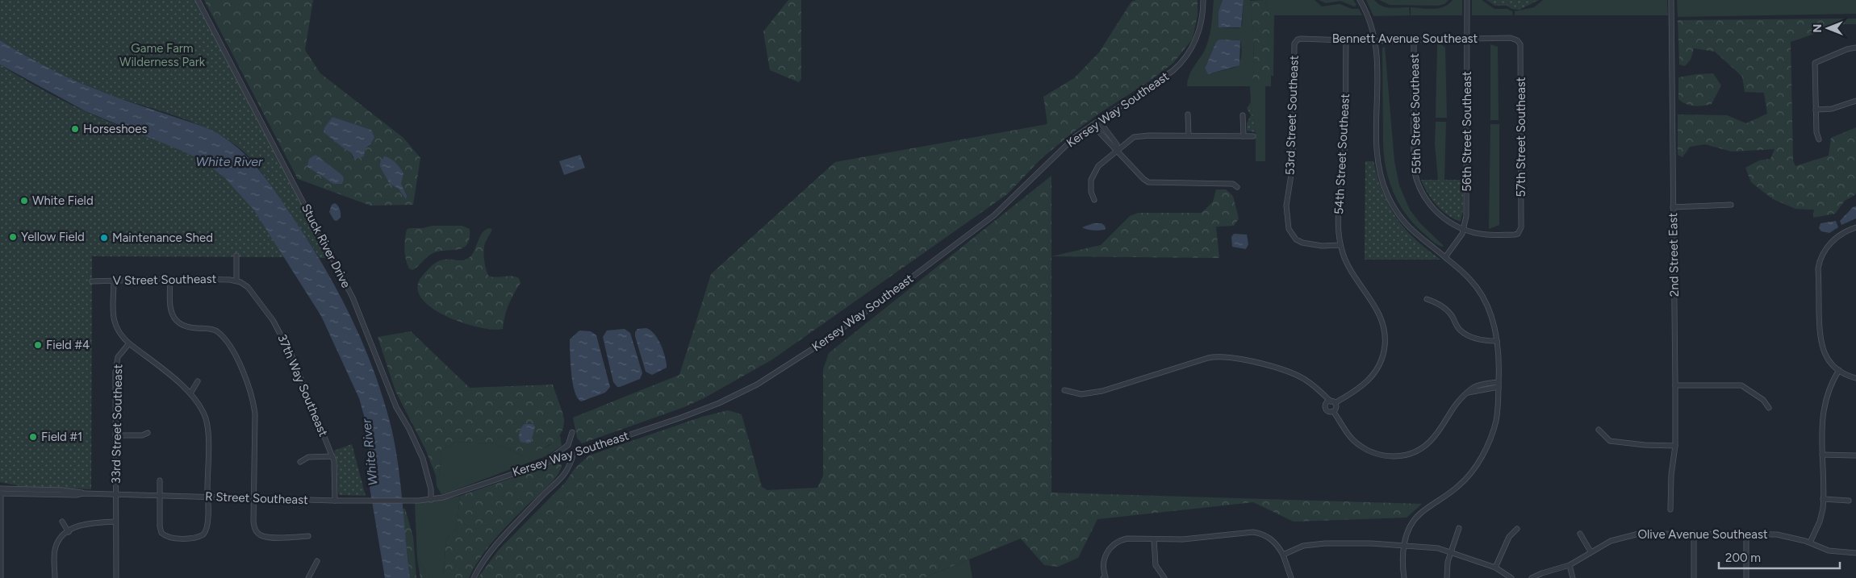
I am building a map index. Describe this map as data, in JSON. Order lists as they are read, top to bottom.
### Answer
{
  "streets": {
    "street": [
      "Bennett Avenue Southeast",
      "Kersey Way Southeast",
      "55th Street Southeast",
      "53rd Street Southeast",
      "56th Street Southeast",
      "57th Street Southeast",
      "54th Street Southeast",
      "Stuck River Drive",
      "2nd Street East",
      "V Street Southeast",
      "37th Way Southeast",
      "33rd Street Southeast",
      "R Street Southeast",
      "Olive Avenue Southeast"
    ]
  },
  "crossings": [
    ["Bennett Avenue Southeast", "55th Street Southeast"],
    ["Bennett Avenue Southeast", "53rd Street Southeast"],
    ["Bennett Avenue Southeast", "56th Street Southeast"],
    ["Bennett Avenue Southeast", "57th Street Southeast"],
    ["Bennett Avenue Southeast", "54th Street Southeast"],
    ["Kersey Way Southeast", "Stuck River Drive"],
    ["Kersey Way Southeast", "R Street Southeast"],
    ["55th Street Southeast", "56th Street Southeast"],
    ["55th Street Southeast", "57th Street Southeast"],
    ["53rd Street Southeast", "54th Street Southeast"],
    ["Stuck River Drive", "R Street Southeast"],
    ["V Street Southeast", "37th Way Southeast"],
    ["37th Way Southeast", "R Street Southeast"],
    ["33rd Street Southeast", "R Street Southeast"]
  ],
  "water": ["White River"],
  "parks": ["Game Farm Wilderness Park"],
  "places": [
    "Horseshoes",
    "White Field",
    "Yellow Field",
    "Maintenance Shed",
    "Field #4",
    "Field #1"
  ],
  "scale_bar": "200 m",
  "north": "left"
}
